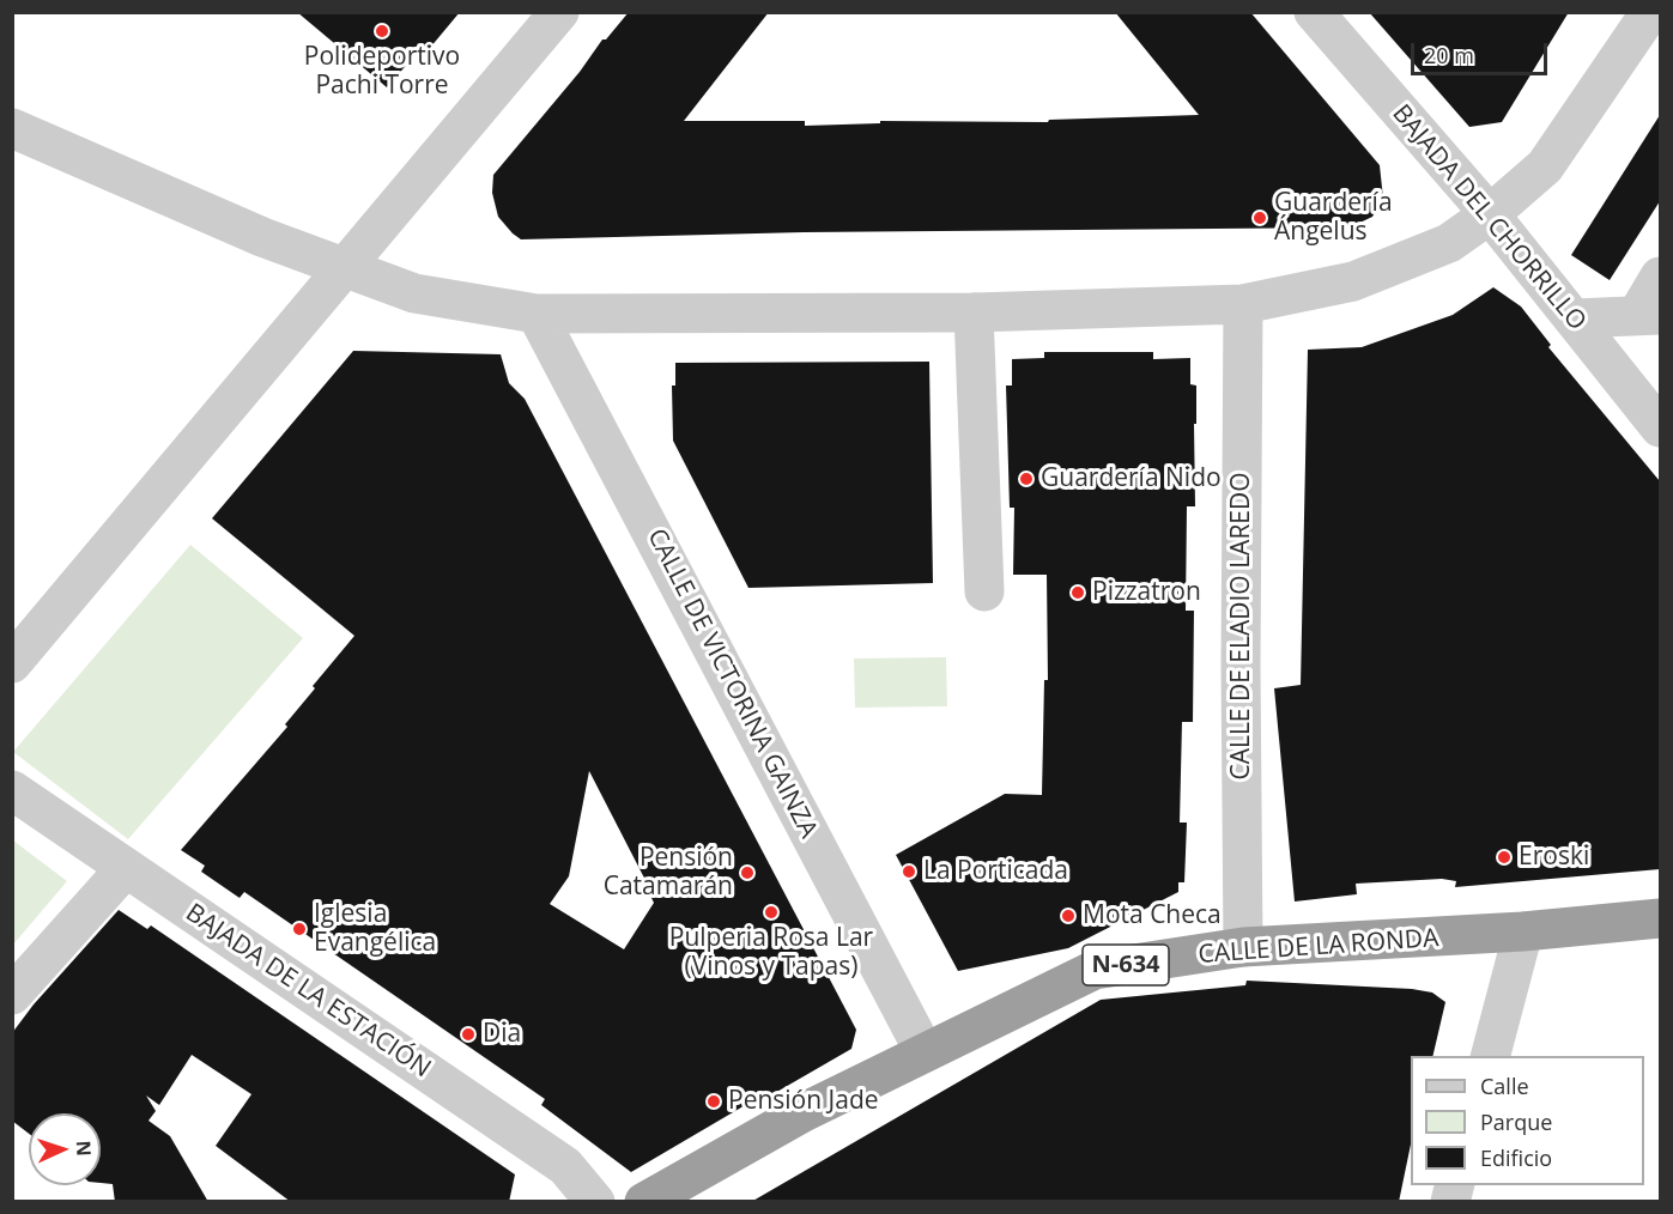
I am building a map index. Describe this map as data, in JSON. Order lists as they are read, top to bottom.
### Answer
{
  "streets": {
    "highway": ["CALLE DE LA RONDA", "N-634"],
    "street": [
      "BAJADA DEL CHORRILLO",
      "CALLE DE ELADIO LAREDO",
      "CALLE DE VICTORINA GAINZA",
      "BAJADA DE LA ESTACIÓN"
    ]
  },
  "crossings": [
    ["CALLE DE ELADIO LAREDO", "CALLE DE LA RONDA"],
    ["CALLE DE VICTORINA GAINZA", "CALLE DE LA RONDA"]
  ],
  "places": [
    "Polideportivo Pachi Torre",
    "Guardería Ángelus",
    "Guardería Nido",
    "Pizzatron",
    "Eroski",
    "La Porticada",
    "Pensión Catamarán",
    "Pulperia Rosa Lar (Vinos y Tapas)",
    "Mota Checa",
    "Iglesia Evangélica",
    "Dia",
    "Pensión Jade"
  ],
  "legend": ["Calle", "Parque", "Edificio"],
  "scale_bar": "20 m",
  "north": "right"
}
